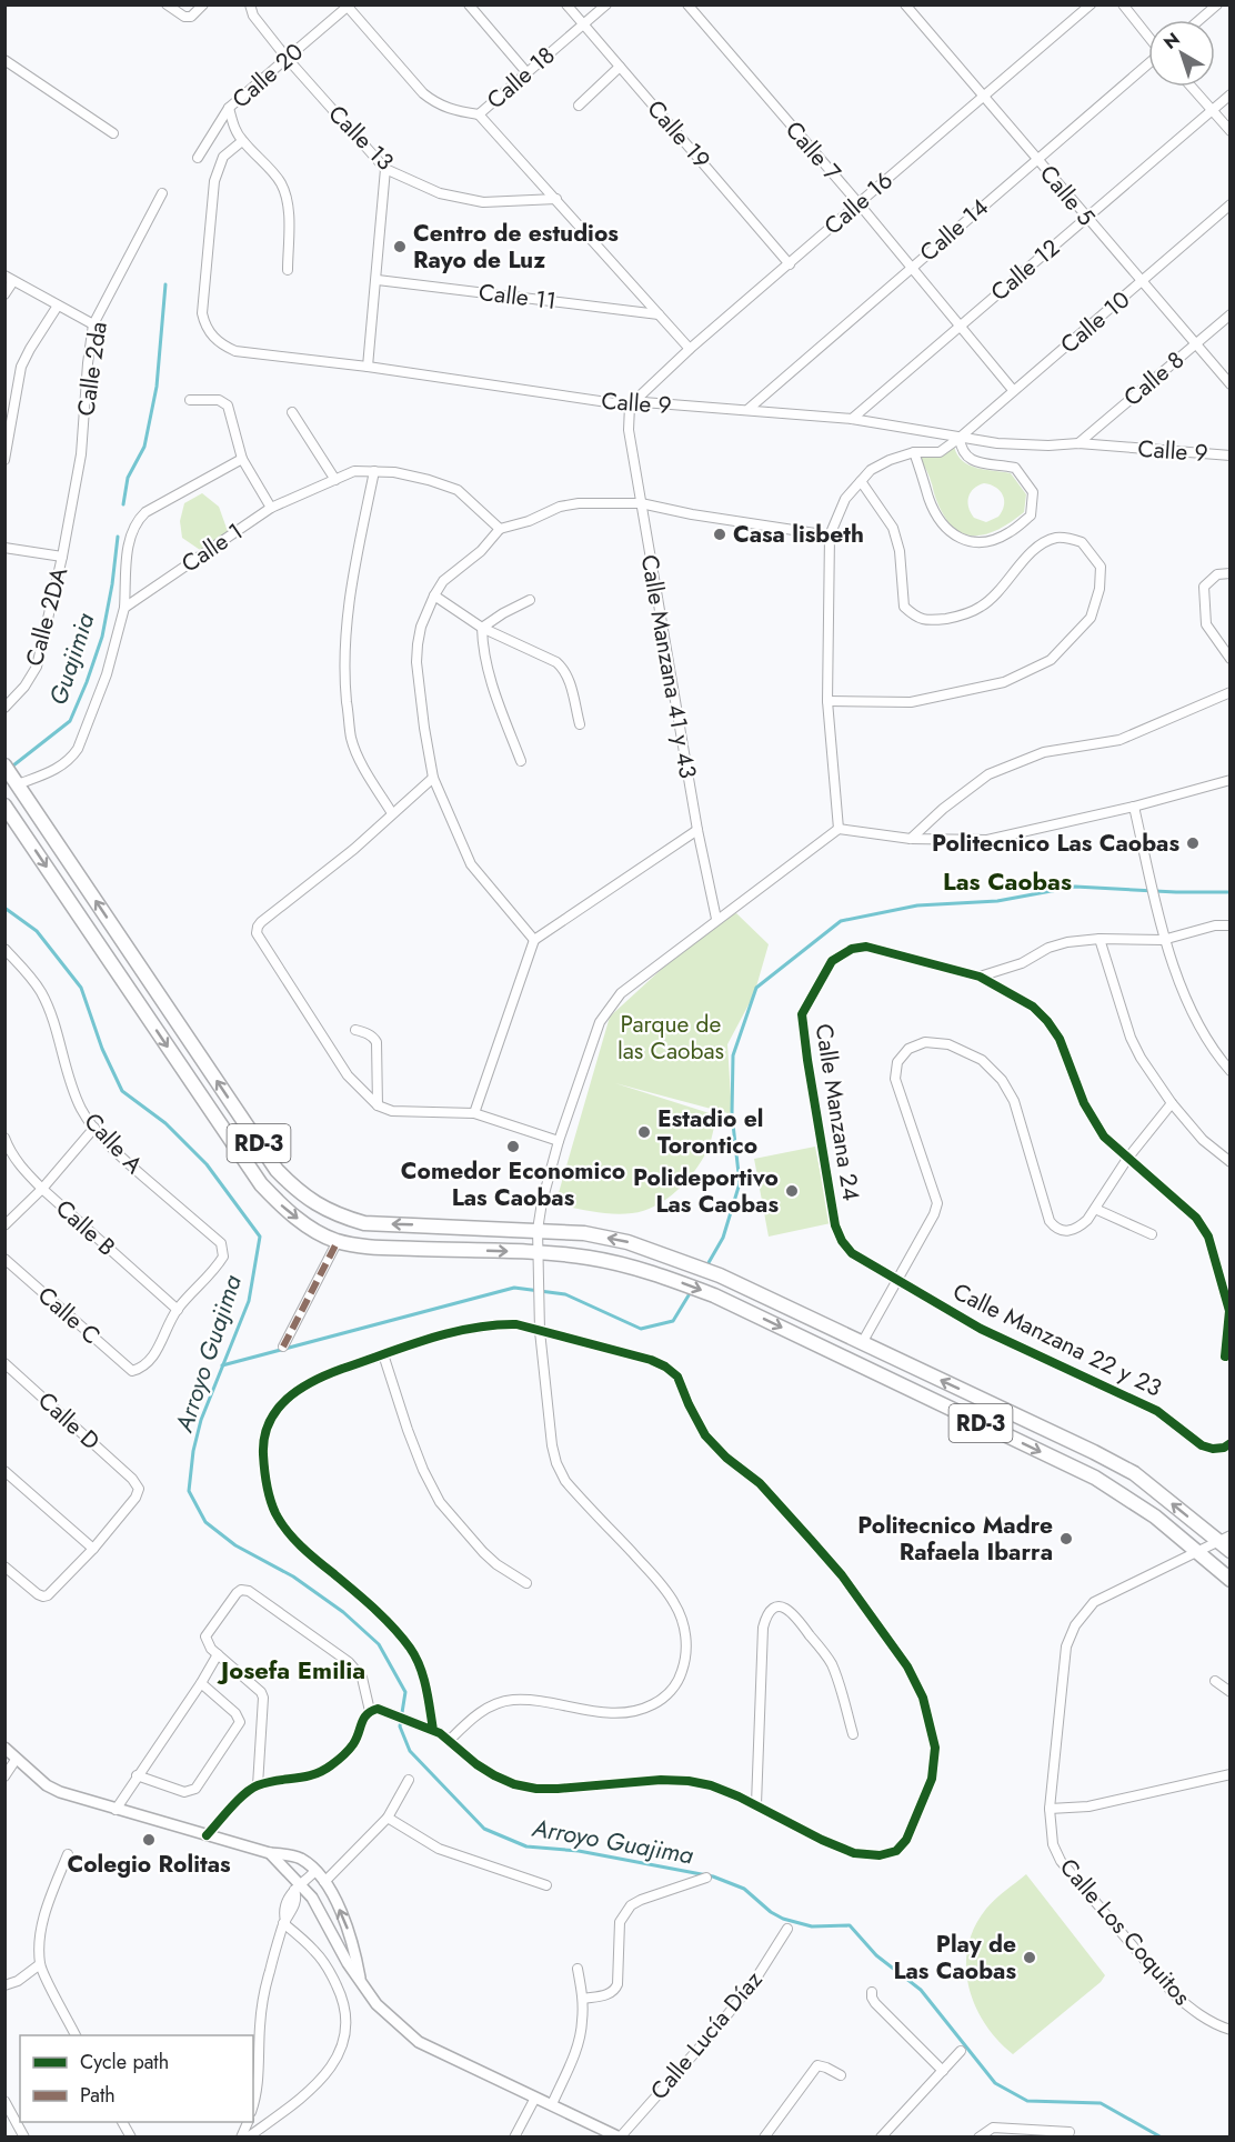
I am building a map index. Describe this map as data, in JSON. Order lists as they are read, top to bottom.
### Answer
{
  "streets": {
    "main road": ["RD-3"],
    "street": [
      "Calle 20",
      "Calle 18",
      "Calle 19",
      "Calle 13",
      "Calle 7",
      "Calle 5",
      "Calle 16",
      "Calle 14",
      "Calle 12",
      "Calle 11",
      "Calle 10",
      "Calle 2da",
      "Calle 8",
      "Calle 9",
      "Calle 1",
      "Calle 2DA",
      "Calle Manzana 41 y 43",
      "Calle Manzana 24",
      "Calle A",
      "Calle B",
      "Calle C",
      "Calle Manzana 22 y 23",
      "Calle D",
      "Calle Los Coquitos",
      "Calle Lucía Díaz"
    ]
  },
  "crossings": [
    ["Calle 20", "Calle 18"],
    ["Calle 20", "Calle 13"],
    ["Calle 18", "Calle 19"],
    ["Calle 19", "Calle 16"],
    ["Calle 7", "Calle 16"],
    ["Calle 7", "Calle 14"],
    ["Calle 7", "Calle 12"],
    ["Calle 7", "Calle 10"],
    ["Calle 5", "Calle 16"],
    ["Calle 5", "Calle 14"],
    ["Calle 5", "Calle 12"],
    ["Calle 5", "Calle 10"],
    ["Calle 5", "Calle 8"],
    ["Calle 16", "Calle 9"],
    ["Calle 16", "Calle Manzana 41 y 43"],
    ["Calle 14", "Calle 9"],
    ["Calle 12", "Calle 9"],
    ["Calle 10", "Calle 9"],
    ["Calle 2da", "Calle 2DA"],
    ["Calle 8", "Calle 9"],
    ["Calle 9", "Calle Manzana 41 y 43"],
    ["Calle Manzana 24", "Calle Manzana 22 y 23"],
    ["Calle A", "Calle B"],
    ["Calle A", "Calle C"],
    ["RD-3", "Calle Los Coquitos"],
    ["Calle B", "Calle C"]
  ],
  "districts": ["Las Caobas", "Josefa Emilia"],
  "water": ["Guajimia", "Arroyo Guajima"],
  "parks": ["Parque de las Caobas"],
  "places": [
    "Centro de estudios Rayo de Luz",
    "Casa lisbeth",
    "Politecnico Las Caobas",
    "Estadio el Torontico",
    "Comedor Economico Las Caobas",
    "Polideportivo Las Caobas",
    "Politecnico Madre Rafaela Ibarra",
    "Colegio Rolitas",
    "Play de Las Caobas"
  ],
  "legend": ["Cycle path", "Path"],
  "north": "top left"
}
